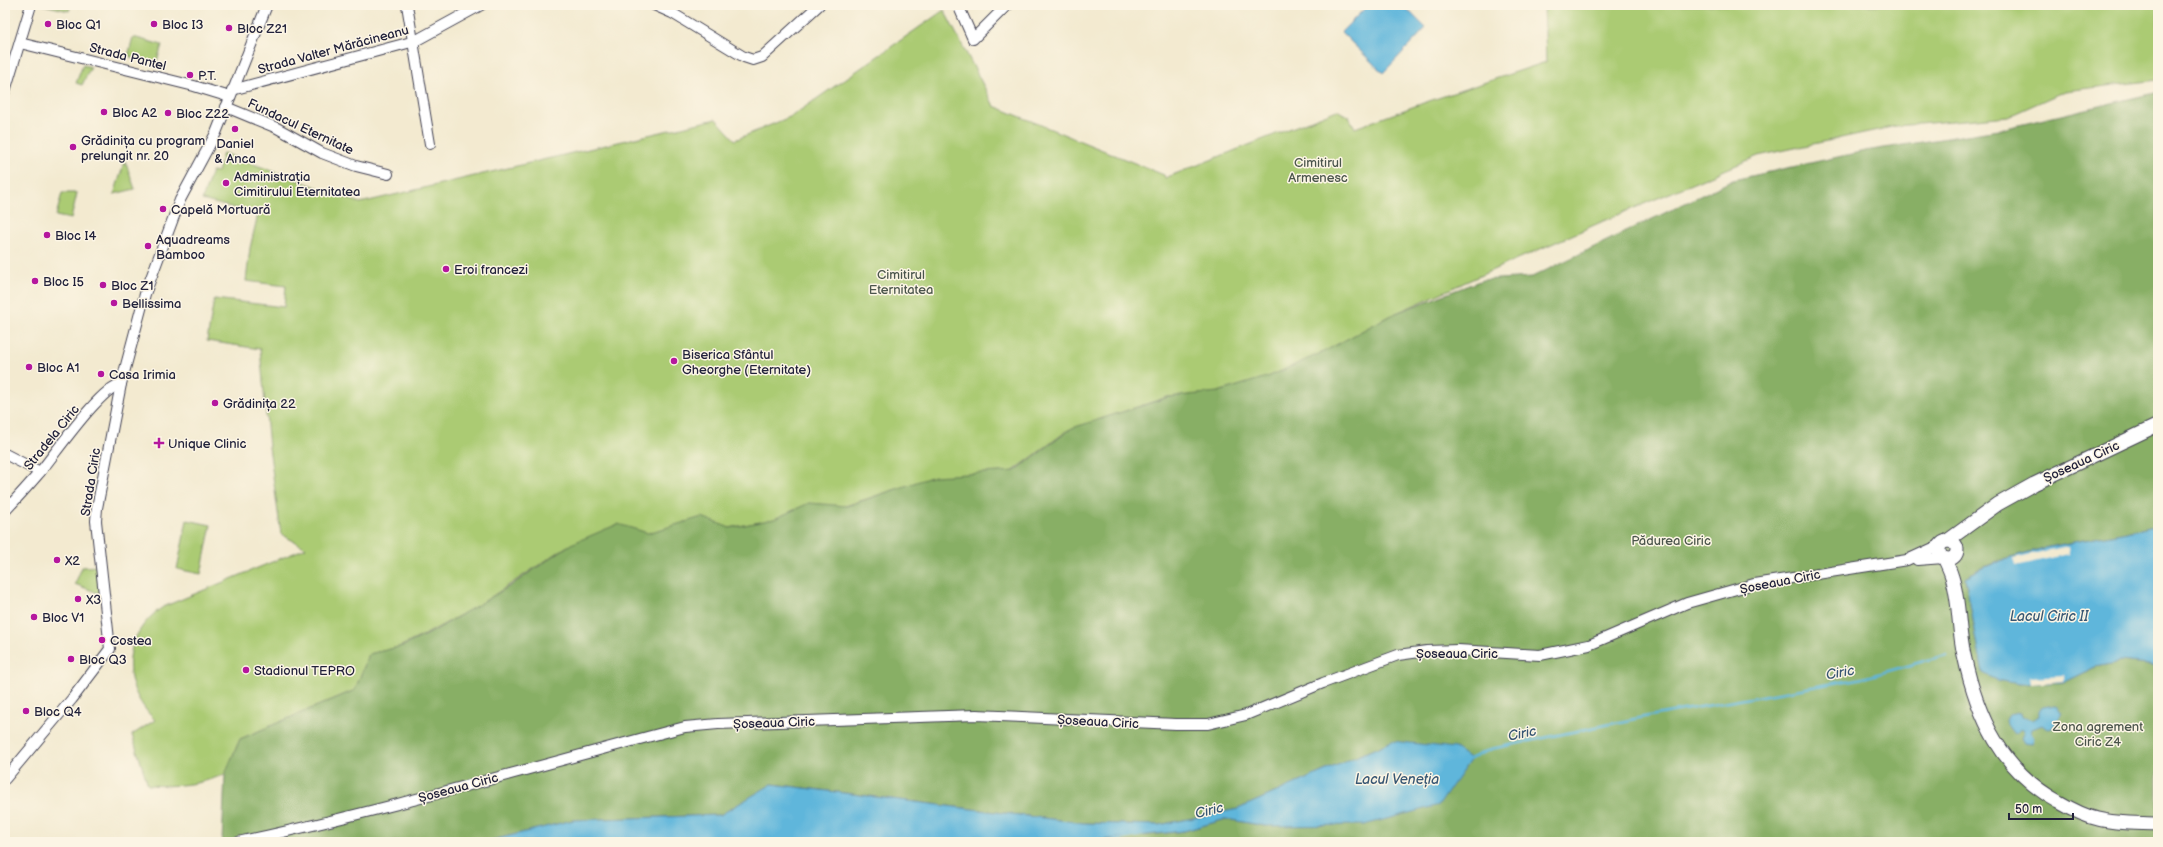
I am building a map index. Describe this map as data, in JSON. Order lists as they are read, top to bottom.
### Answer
{
  "streets": {
    "main road": ["Șoseaua Ciric"],
    "street": [
      "Strada Valter Mărăcineanu",
      "Strada Pantel",
      "Fundacul Eternitate",
      "Stradela Ciric",
      "Strada Ciric"
    ]
  },
  "crossings": [
    ["Strada Valter Mărăcineanu", "Strada Pantel"],
    ["Strada Valter Mărăcineanu", "Strada Ciric"],
    ["Strada Pantel", "Strada Ciric"],
    ["Fundacul Eternitate", "Strada Ciric"],
    ["Stradela Ciric", "Strada Ciric"]
  ],
  "water": ["Lacul Ciric II", "Ciric", "Lacul Veneția"],
  "parks": [
    "Cimitirul Armenesc",
    "Cimitirul Eternitatea",
    "Pădurea Ciric",
    "Zona agrement Ciric Z4"
  ],
  "places": {
    "other": [
      "Bloc Q1",
      "Bloc I3",
      "Bloc Z21",
      "P.T.",
      "Bloc A2",
      "Bloc Z22",
      "Daniel & Anca",
      "Grădinița cu program prelungit nr. 20",
      "Administrația Cimitirului Eternitatea",
      "Capelă Mortuară",
      "Bloc I4",
      "Aquadreams Bamboo",
      "Eroi francezi",
      "Bloc I5",
      "Bloc Z1",
      "Bellissima",
      "Biserica Sfântul Gheorghe (Eternitate)",
      "Bloc A1",
      "Casa Irimia",
      "Grădinița 22",
      "X2",
      "X3",
      "Bloc V1",
      "Costea",
      "Bloc Q3",
      "Stadionul TEPRO",
      "Bloc Q4"
    ],
    "health": ["Unique Clinic"]
  },
  "scale_bar": "50 m"
}
